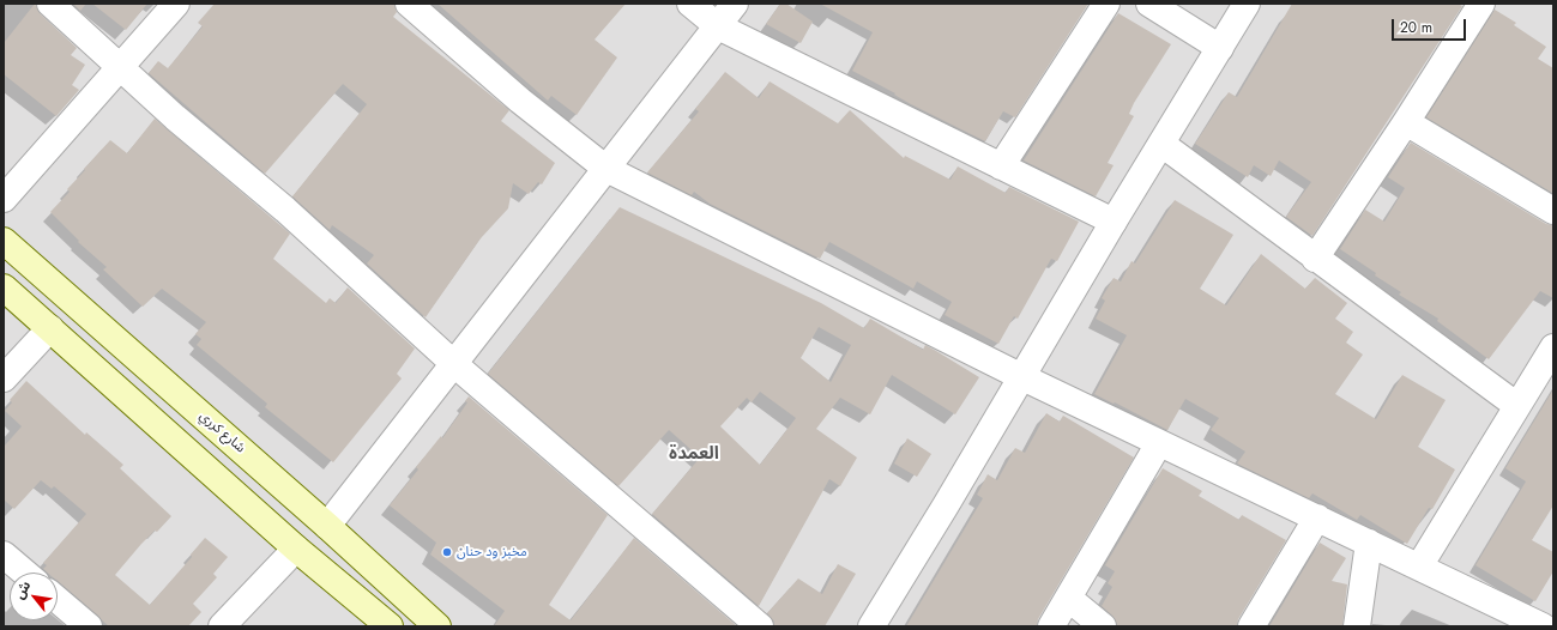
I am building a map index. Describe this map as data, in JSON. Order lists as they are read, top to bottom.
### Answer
{
  "streets": {
    "main road": ["شارع كرري"]
  },
  "districts": ["العمدة"],
  "places": ["مخبز ود حنان"],
  "scale_bar": "20 m",
  "north": "top left"
}
